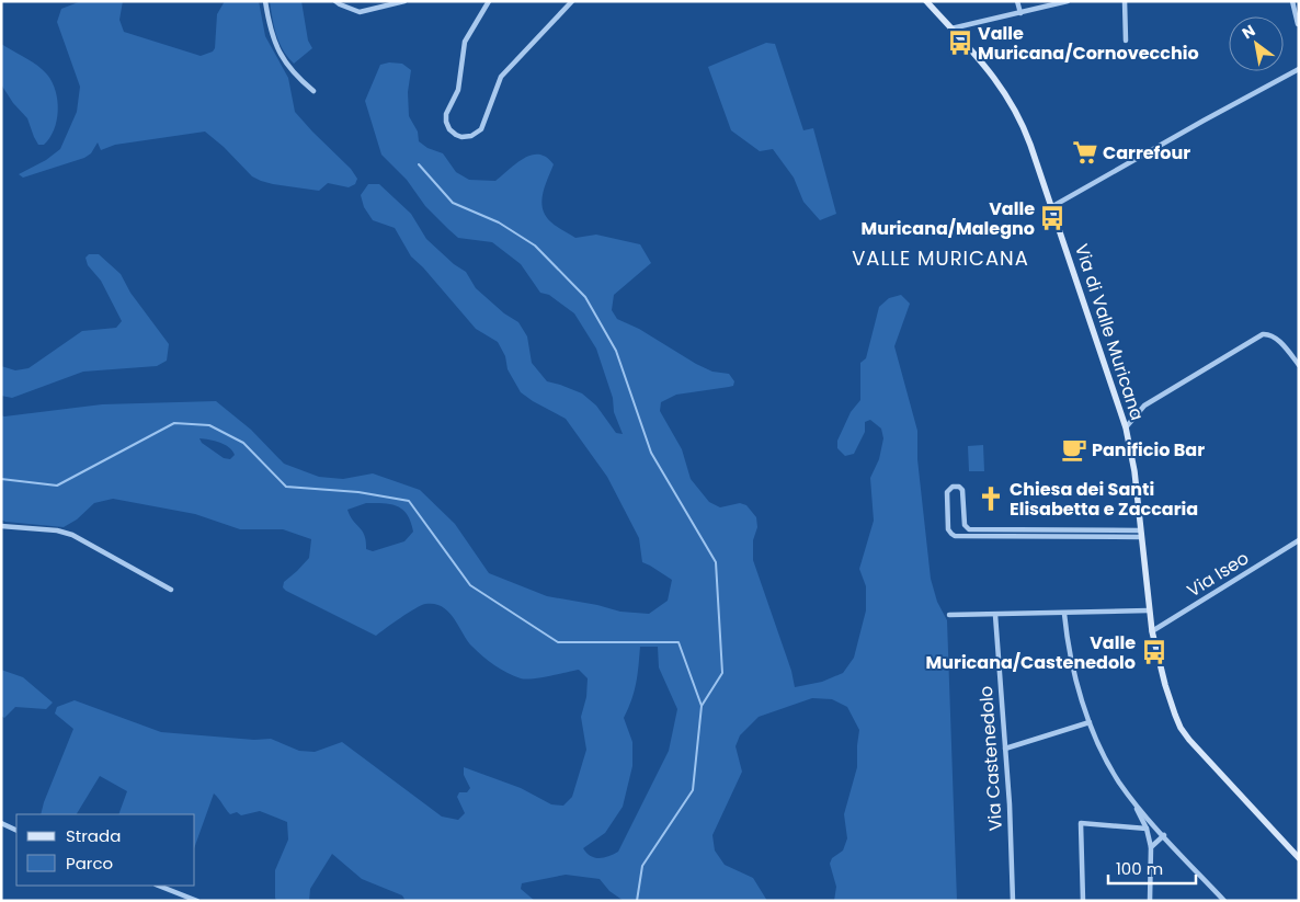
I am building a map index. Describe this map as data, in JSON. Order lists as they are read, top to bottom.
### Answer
{
  "streets": {
    "street": ["Via di Valle Muricana", "Via Iseo", "Via Castenedolo"]
  },
  "crossings": [
    ["Via di Valle Muricana", "Via Iseo"]
  ],
  "districts": ["VALLE MURICANA"],
  "places": {
    "bus stop": ["Valle Muricana/Cornovecchio", "Valle Muricana/Malegno", "Valle Muricana/Castenedolo"],
    "supermarket": ["Carrefour"],
    "cafe": ["Panificio Bar"],
    "church": ["Chiesa dei Santi Elisabetta e Zaccaria"]
  },
  "legend": ["Strada", "Parco"],
  "scale_bar": "100 m",
  "north": "top left"
}
